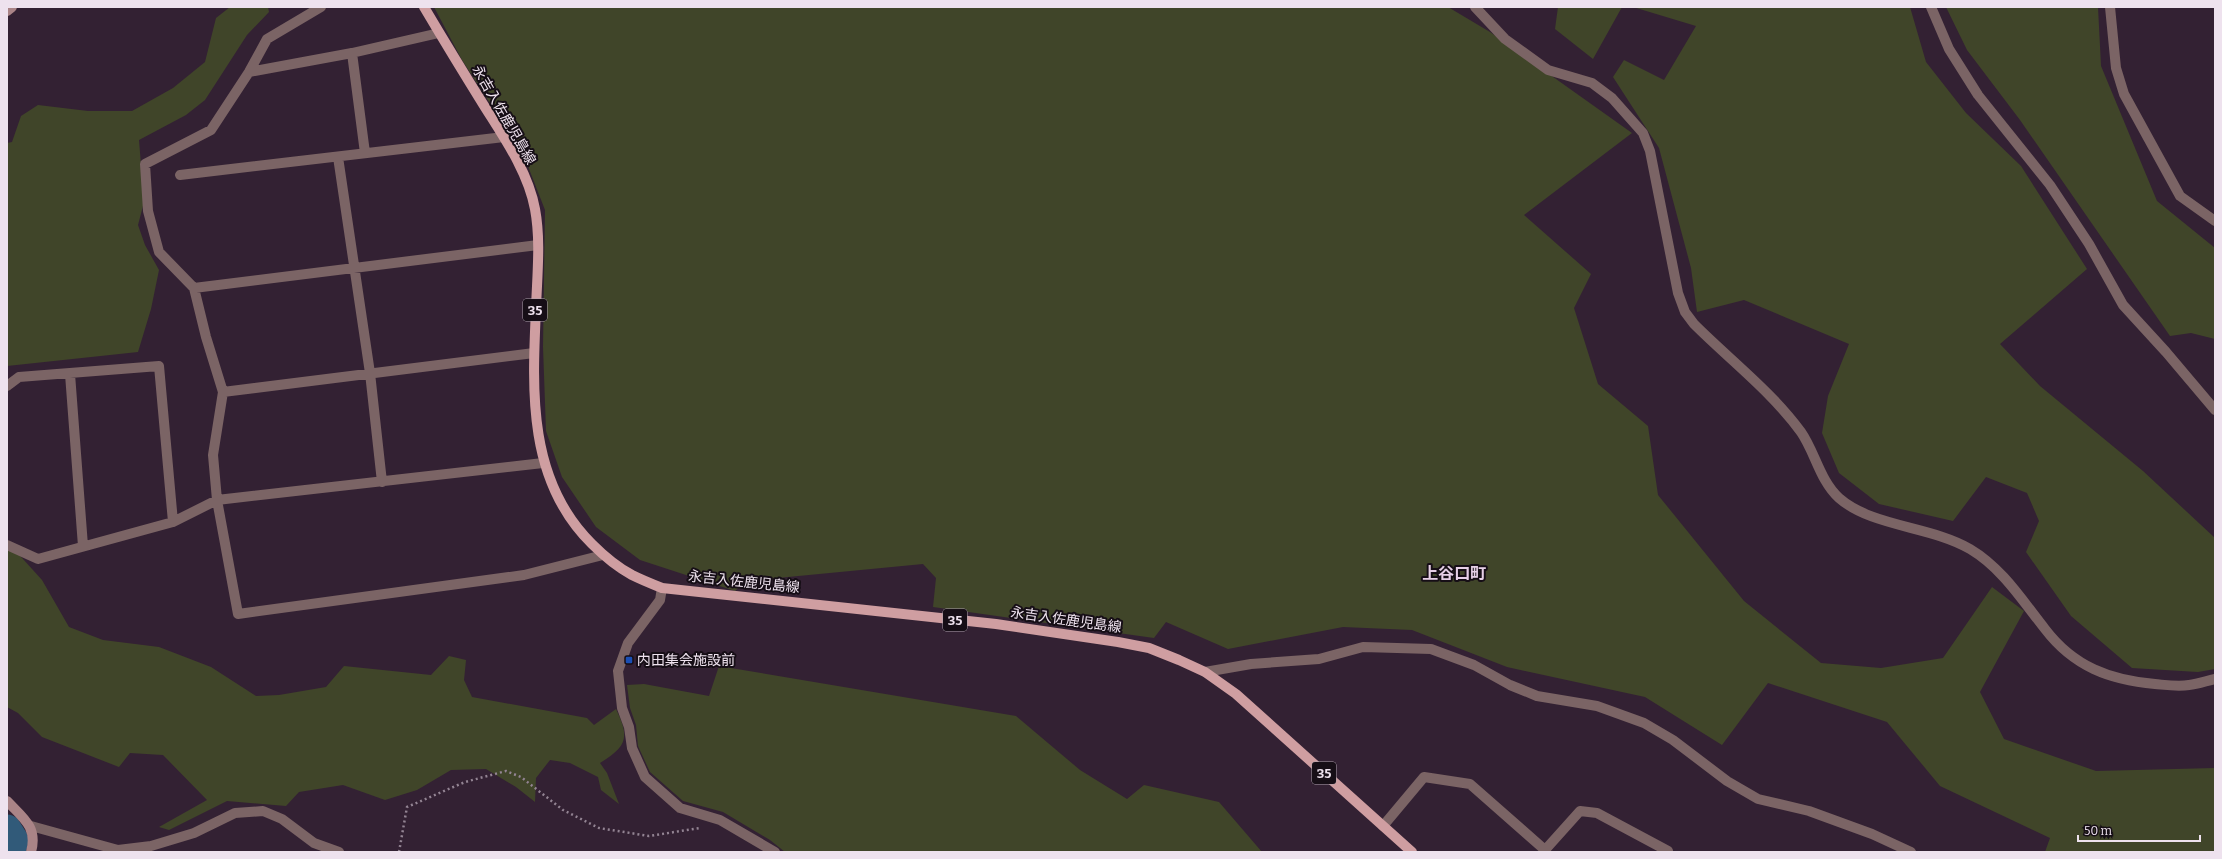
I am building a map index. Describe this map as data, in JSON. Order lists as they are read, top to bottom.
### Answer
{
  "streets": {
    "main road": ["永吉入佐鹿児島線", "35"]
  },
  "districts": ["上谷口町"],
  "places": {
    "transit": ["内田集会施設前"]
  },
  "scale_bar": "50 m"
}
